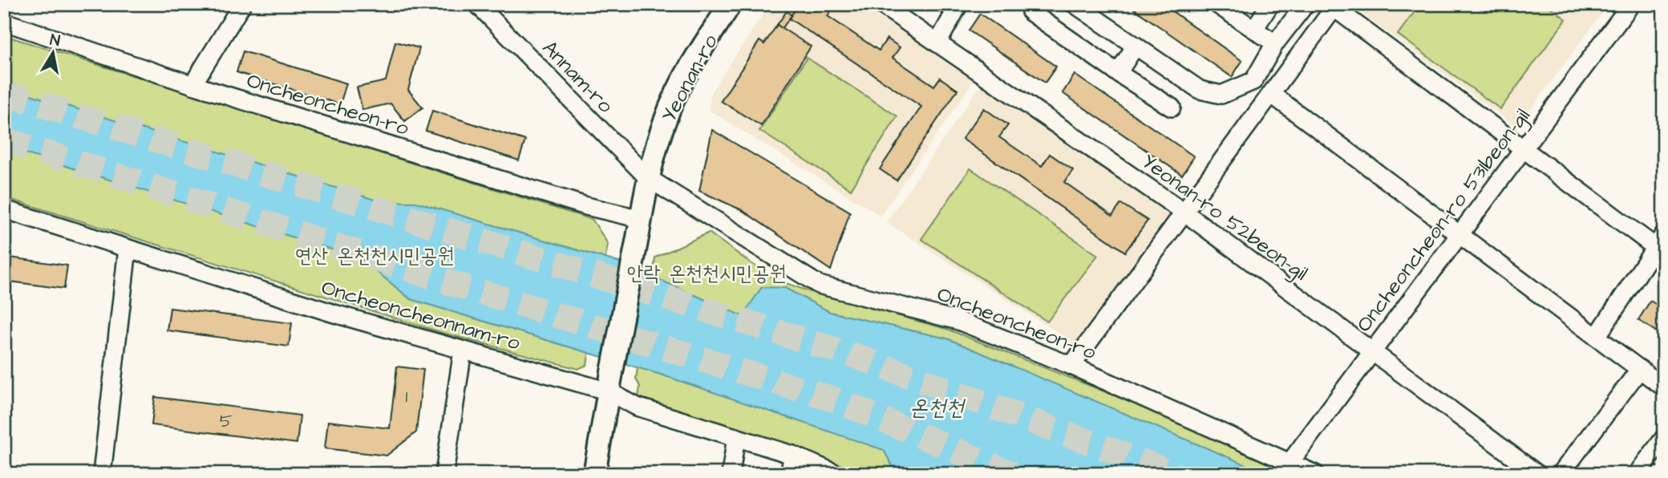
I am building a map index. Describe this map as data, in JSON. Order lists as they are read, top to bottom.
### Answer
{
  "streets": {
    "main road": ["Yeonan-ro"],
    "street": [
      "Annam-ro",
      "Oncheoncheon-ro",
      "Yeonan-ro 52beon-gil",
      "Oncheoncheon-ro 531beon-gil",
      "Oncheoncheonnam-ro"
    ]
  },
  "crossings": [
    ["Annam-ro", "Yeonan-ro"],
    ["Annam-ro", "Oncheoncheon-ro"],
    ["Yeonan-ro", "Oncheoncheon-ro"],
    ["Yeonan-ro", "Oncheoncheonnam-ro"],
    ["Oncheoncheon-ro", "Oncheoncheon-ro 531beon-gil"],
    ["Yeonan-ro 52beon-gil", "Oncheoncheon-ro 531beon-gil"]
  ],
  "water": ["온천천"],
  "parks": ["연산 온천천시민공원", "안락 온천천시민공원"],
  "house_numbers": ["1", "5"],
  "north": "top"
}
